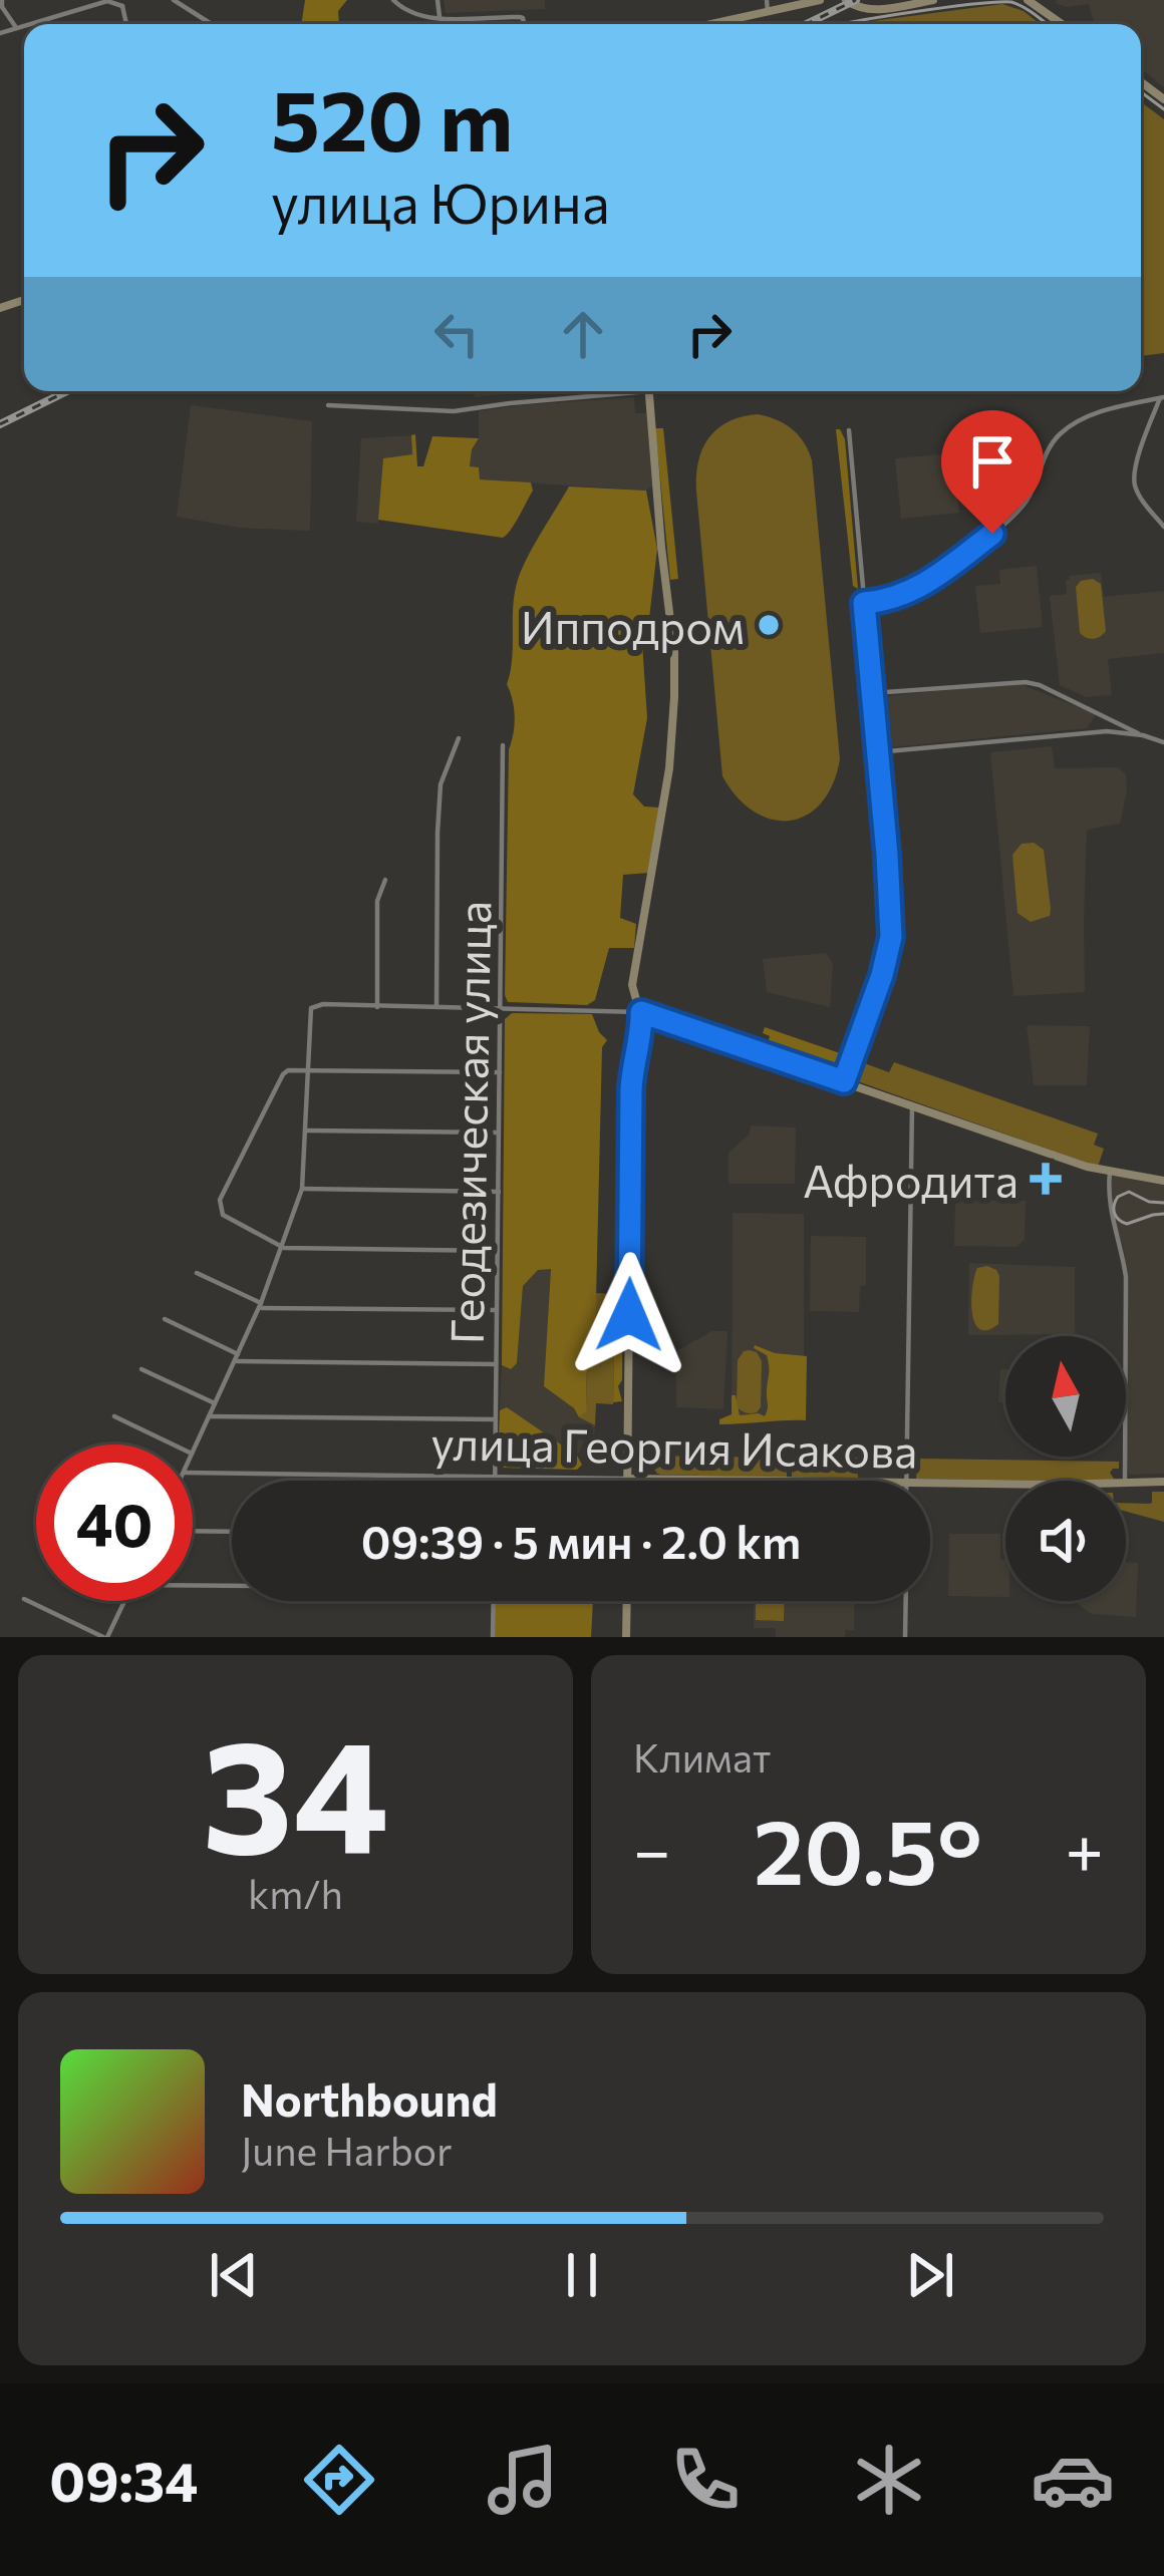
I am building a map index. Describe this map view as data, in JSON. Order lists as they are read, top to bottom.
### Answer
{
  "streets": {
    "street": ["Геодезическая улица", "улица Георгия Исакова"]
  },
  "crossings": [
    ["Геодезическая улица", "улица Георгия Исакова"]
  ],
  "places": {
    "other": ["Ипподром"],
    "health": ["Афродита"]
  },
  "north": "top",
  "page": {
    "turn": ["520 m", "улица Юрина"],
    "limit": "40",
    "trip": "09:39 · 5 мин · 2.0 km",
    "tile": [
      ["34", "km/h"],
      "Климат"
    ],
    "heat": ["−", "20.5°", "+"],
    "song": ["Northbound", "June Harbor"],
    "tabs": "09:34"
  }
}
